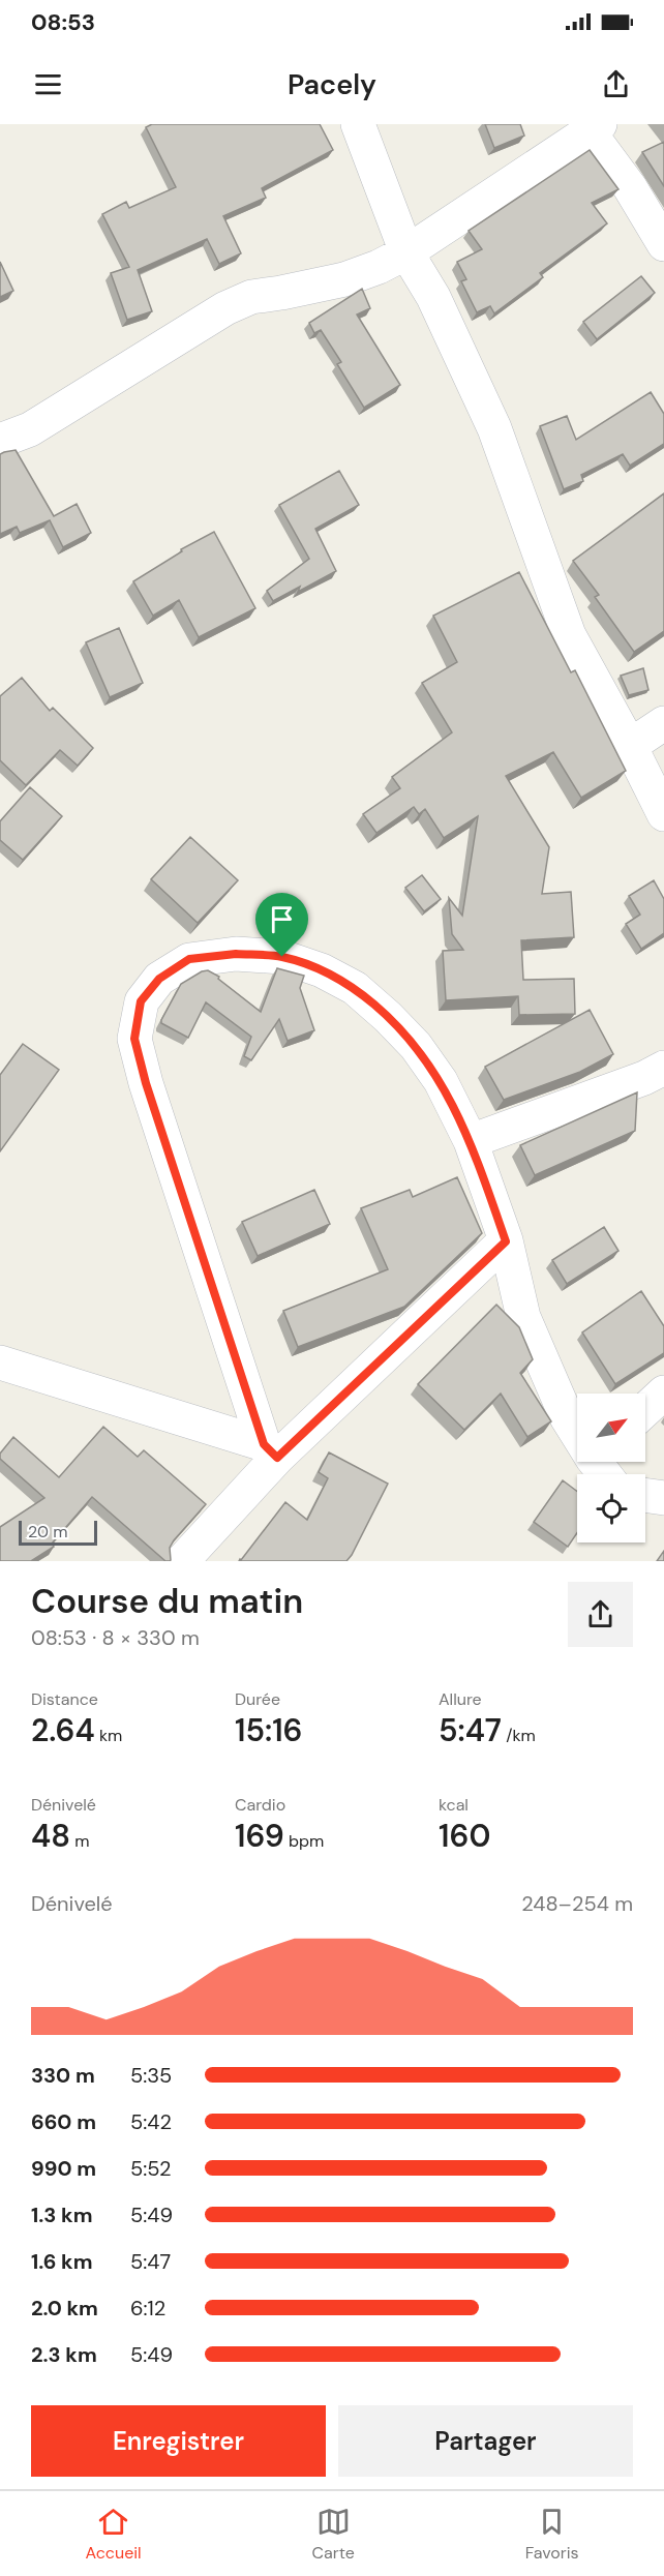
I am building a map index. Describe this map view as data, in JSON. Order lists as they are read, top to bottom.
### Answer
{
  "scale_bar": "20 m",
  "north": "top right",
  "page": {
    "status": "08:53",
    "header": "Pacely",
    "scale": "20 m",
    "heading": ["Course du matin", "08:53 · 8 × 330 m"],
    "stats": [
      ["Distance", "2.64 km"],
      ["Durée", "15:16"],
      ["Allure", "5:47 /km"],
      ["Dénivelé", "48 m"],
      ["Cardio", "169 bpm"],
      ["kcal", "160"]
    ],
    "chart": ["Dénivelé", "248–254 m"],
    "list": [
      {
        "name": "330 m",
        "note": "5:35"
      },
      {
        "name": "660 m",
        "note": "5:42"
      },
      {
        "name": "990 m",
        "note": "5:52"
      },
      {
        "name": "1.3 km",
        "note": "5:49"
      },
      {
        "name": "1.6 km",
        "note": "5:47"
      },
      {
        "name": "2.0 km",
        "note": "6:12"
      },
      {
        "name": "2.3 km",
        "note": "5:49"
      }
    ],
    "buttons": ["Enregistrer", "Partager"],
    "tabs": ["Accueil", "Carte", "Favoris"]
  }
}
